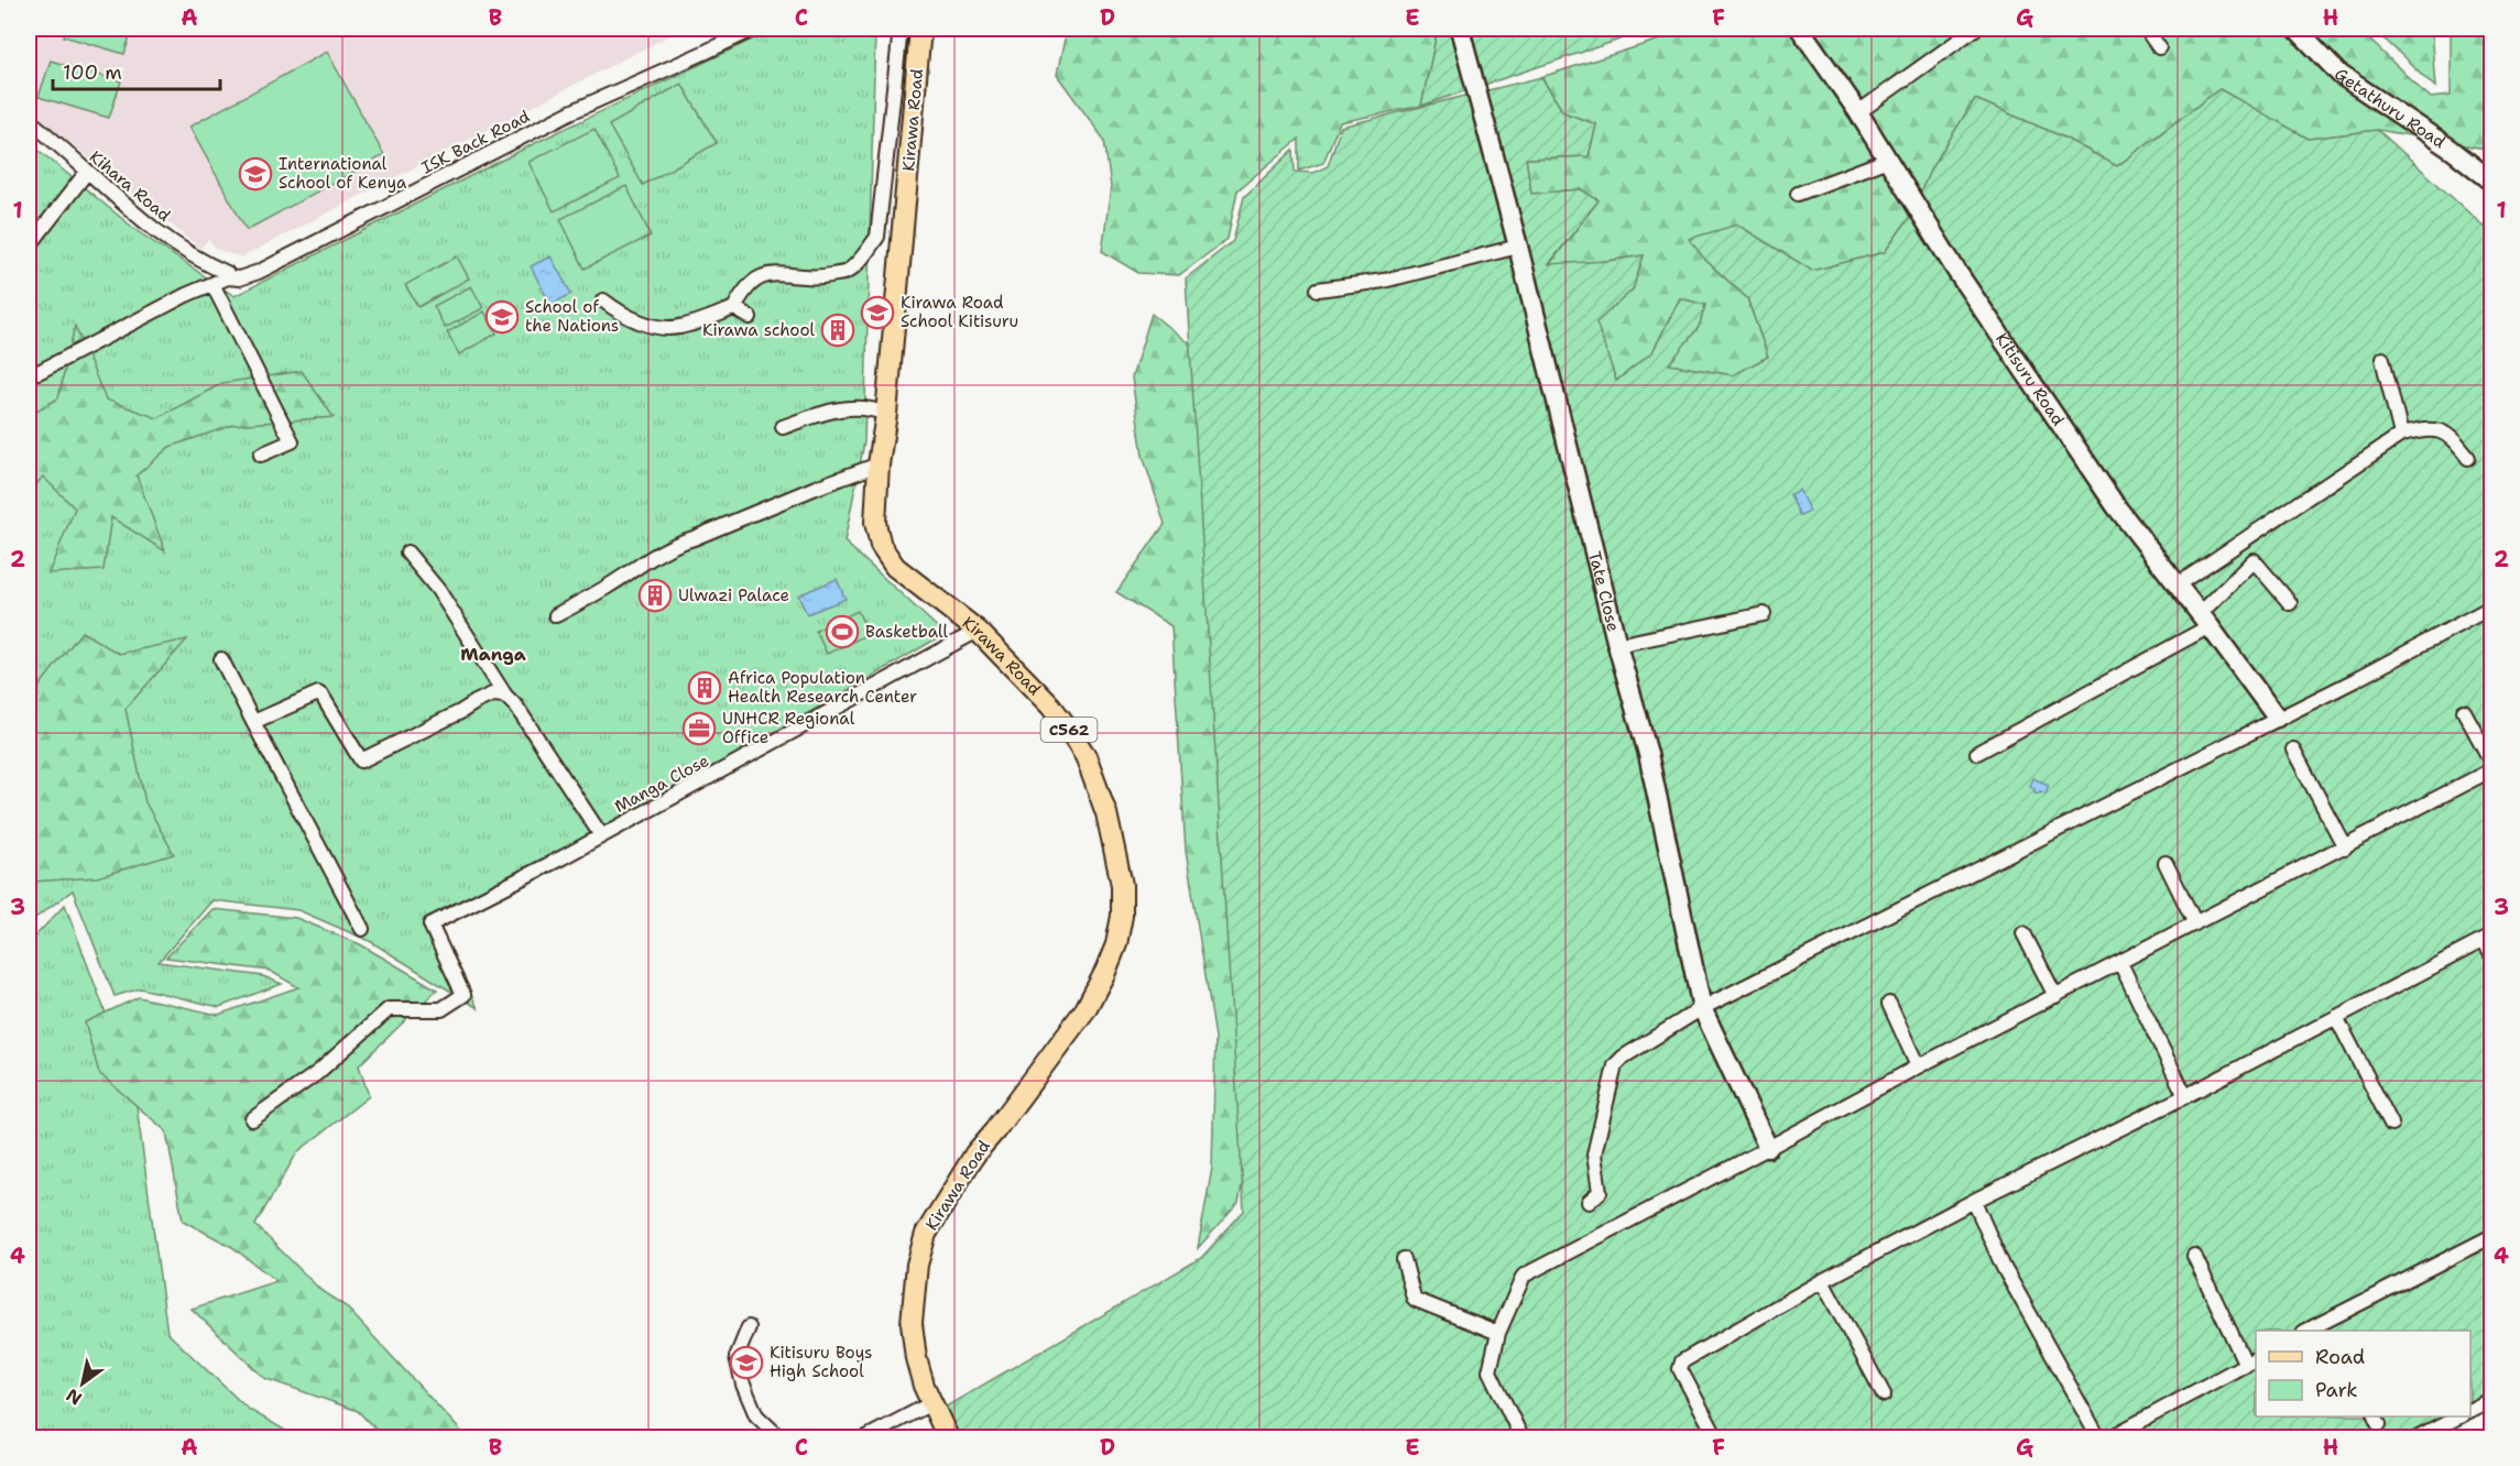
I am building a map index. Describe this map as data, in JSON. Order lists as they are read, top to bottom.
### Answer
{
  "streets": {
    "main road": ["Kirawa Road", "C562"],
    "street": [
      "Getathuru Road",
      "ISK Back Road",
      "Kihara Road",
      "Kitisuru Road",
      "Tate Close",
      "Manga Close"
    ]
  },
  "crossings": [
    ["Kirawa Road", "Manga Close"],
    ["ISK Back Road", "Kihara Road"]
  ],
  "districts": ["Manga"],
  "places": {
    "school or university": [
      "International School of Kenya",
      "Kirawa Road School Kitisuru",
      "School of the Nations",
      "Kitisuru Boys High School"
    ],
    "building": ["Kirawa school", "Ulwazi Palace", "Africa Population Health Research Center"],
    "sports": ["Basketball"],
    "office": ["UNHCR Regional Office"]
  },
  "legend": ["Road", "Park"],
  "scale_bar": "100 m",
  "north": "bottom left",
  "grid": {
    "columns": [
      "A",
      "B",
      "C",
      "D",
      "E",
      "F",
      "G",
      "H"
    ],
    "rows": [
      "1",
      "2",
      "3",
      "4"
    ]
  }
}
